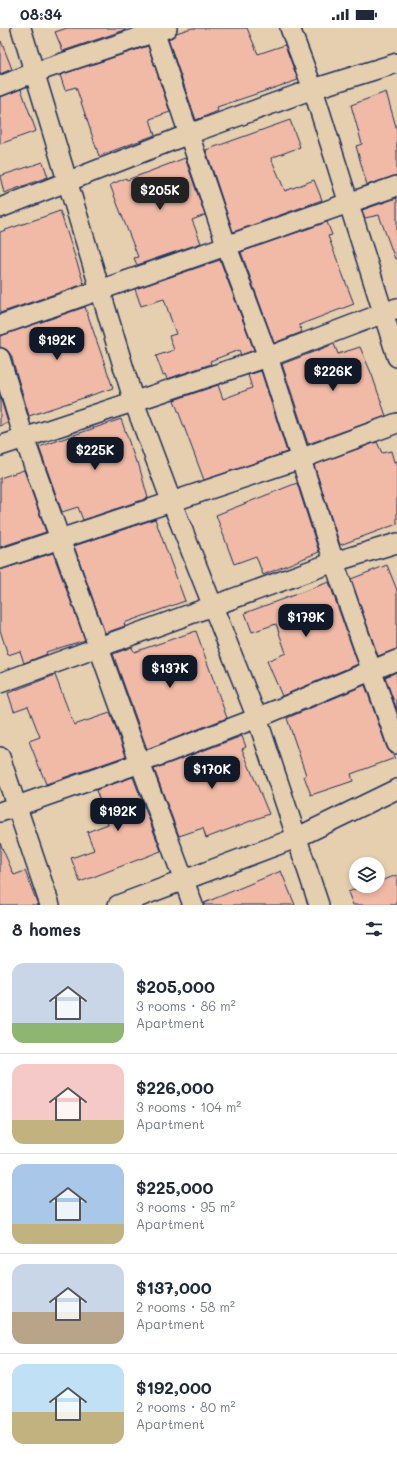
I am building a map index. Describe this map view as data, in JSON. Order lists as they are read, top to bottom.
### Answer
{
  "page": {
    "status": "08:34",
    "price": [
      "$205K",
      "$192K",
      "$226K",
      "$225K",
      "$179K",
      "$137K",
      "$170K",
      "$192K"
    ],
    "heading": "8 homes",
    "list": [
      {
        "name": "$205,000",
        "note": "3 rooms · 86 m² · Apartment"
      },
      {
        "name": "$226,000",
        "note": "3 rooms · 104 m² · Apartment"
      },
      {
        "name": "$225,000",
        "note": "3 rooms · 95 m² · Apartment"
      },
      {
        "name": "$137,000",
        "note": "2 rooms · 58 m² · Apartment"
      },
      {
        "name": "$192,000",
        "note": "2 rooms · 80 m² · Apartment"
      }
    ]
  }
}
